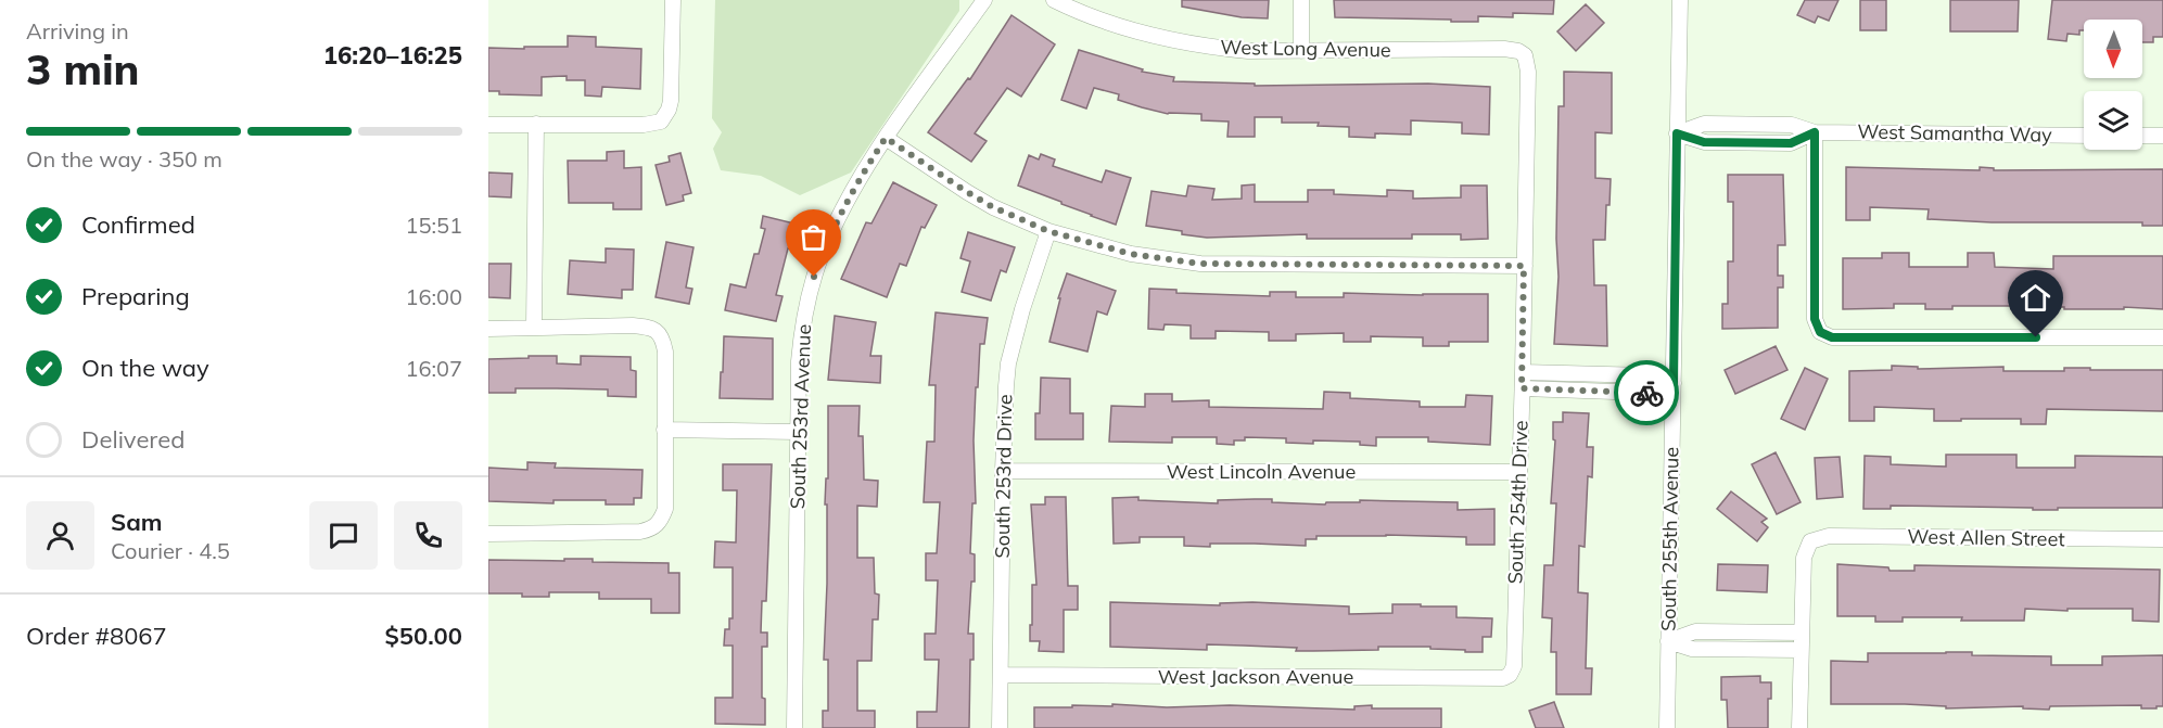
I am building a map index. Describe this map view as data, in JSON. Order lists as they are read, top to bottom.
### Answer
{
  "streets": {
    "street": [
      "West Long Avenue",
      "West Samantha Way",
      "South 253rd Avenue",
      "West Lincoln Avenue",
      "South 253rd Drive",
      "South 254th Drive",
      "West Allen Street",
      "South 255th Avenue",
      "West Jackson Avenue"
    ]
  },
  "crossings": [
    ["West Long Avenue", "South 254th Drive"],
    ["West Lincoln Avenue", "South 253rd Drive"],
    ["West Lincoln Avenue", "South 254th Drive"],
    ["South 253rd Drive", "West Jackson Avenue"],
    ["South 254th Drive", "West Jackson Avenue"]
  ],
  "north": "bottom",
  "page": {
    "heading": ["3 min", "Arriving in", "16:20–16:25"],
    "panel": [
      "Sam",
      "Courier · 4.5",
      "Order #8067",
      "$50.00"
    ],
    "bar": "On the way · 350 m",
    "list": [
      ["Confirmed", "15:51"],
      ["Preparing", "16:00"],
      ["On the way", "16:07"],
      "Delivered"
    ]
  }
}
